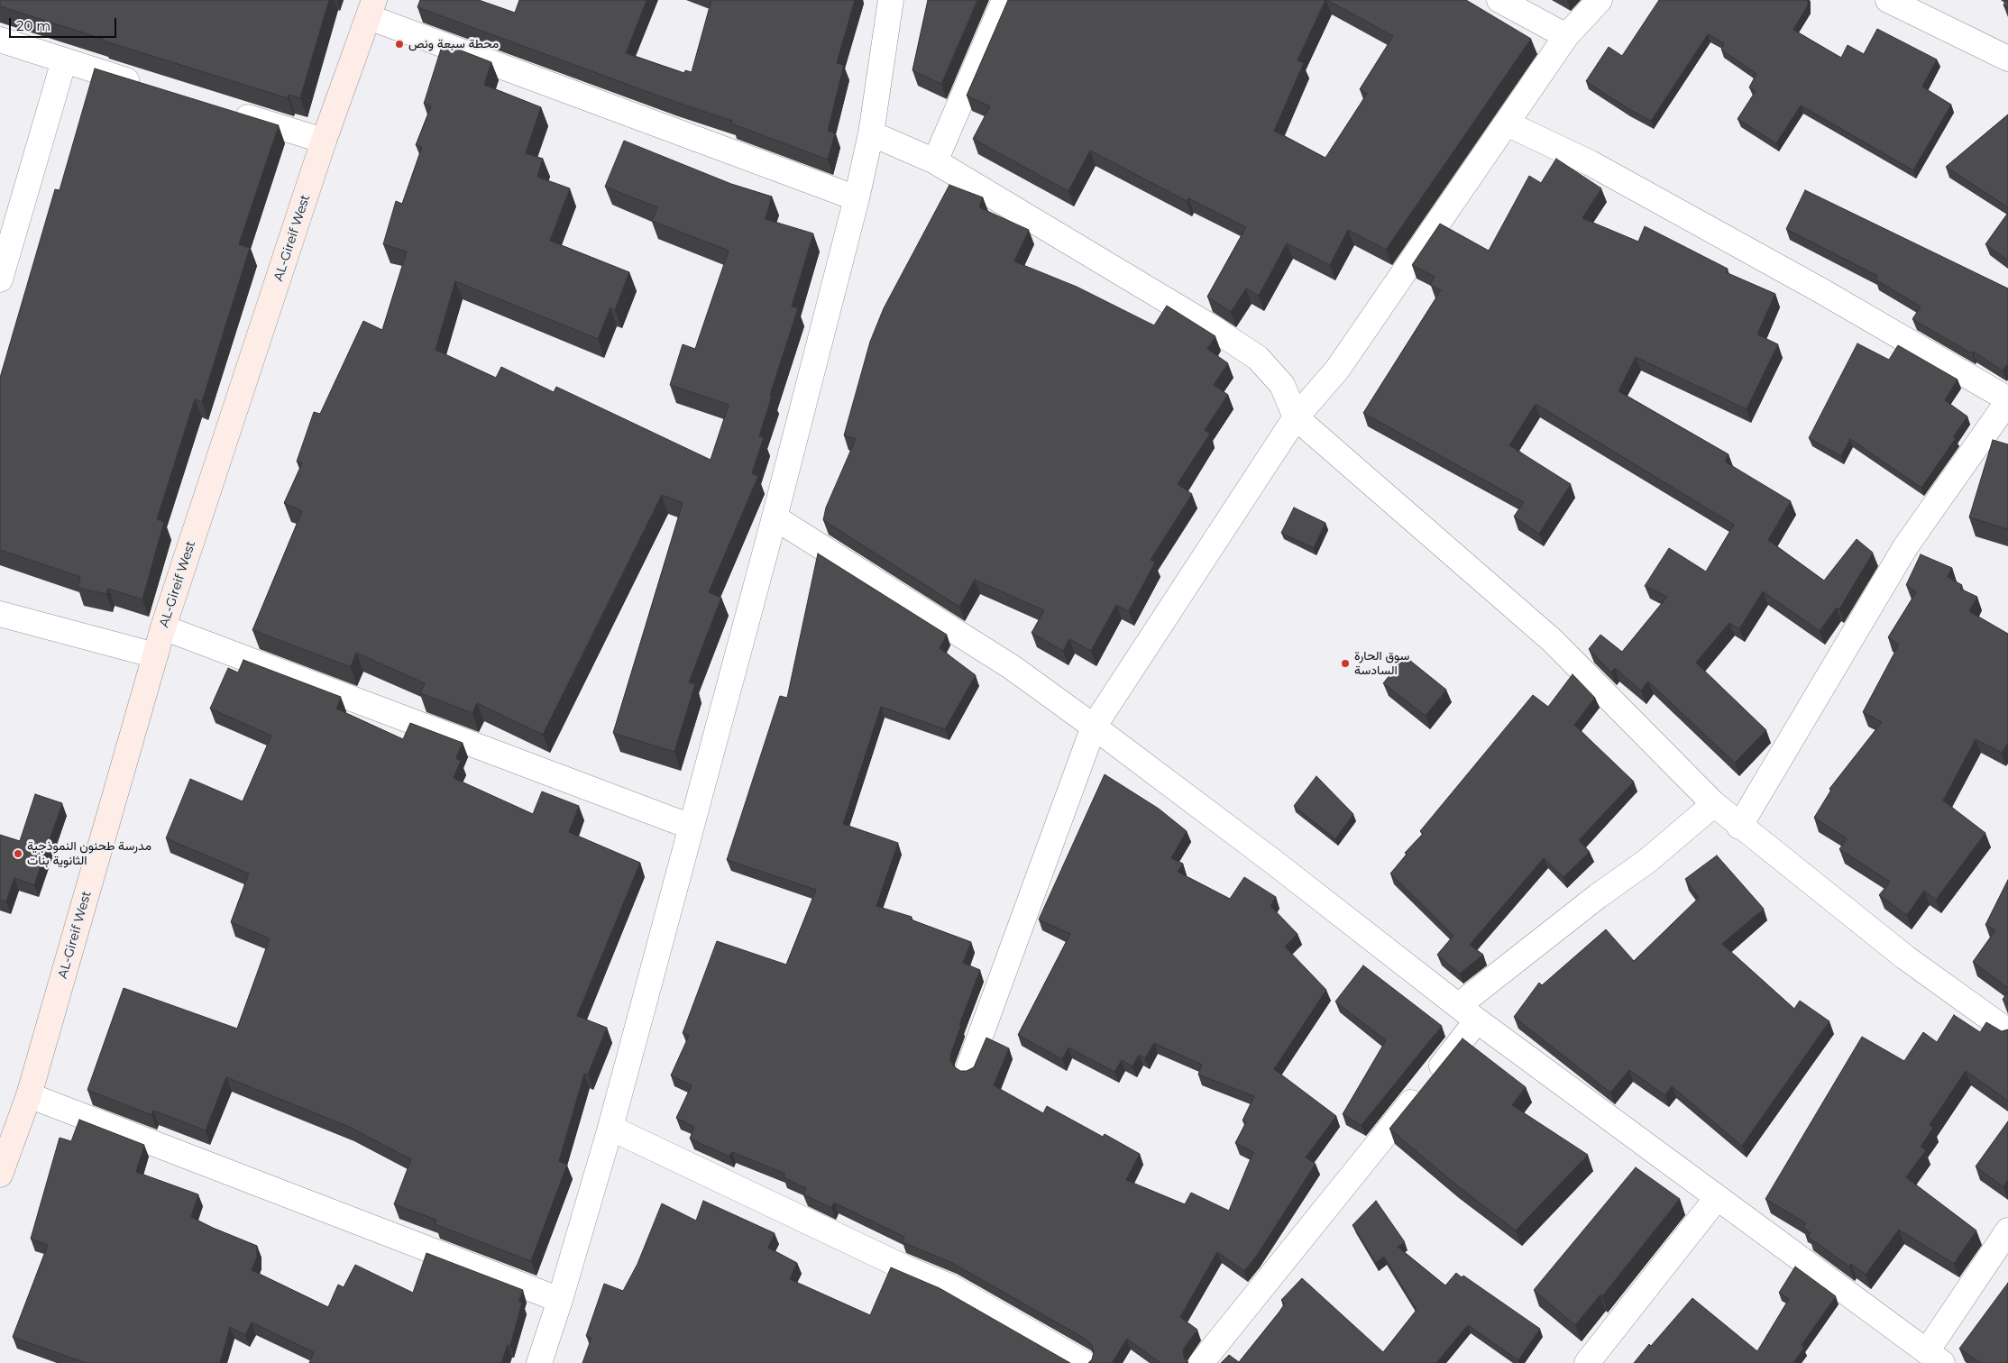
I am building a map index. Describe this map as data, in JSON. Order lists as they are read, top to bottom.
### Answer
{
  "streets": {
    "street": ["AL-Gireif West"]
  },
  "places": ["محطة سبعة ونص", "سوق الحارة السادسة", "مدرسة طحنون النموذجية الثانوية بنات"],
  "scale_bar": "20 m"
}
